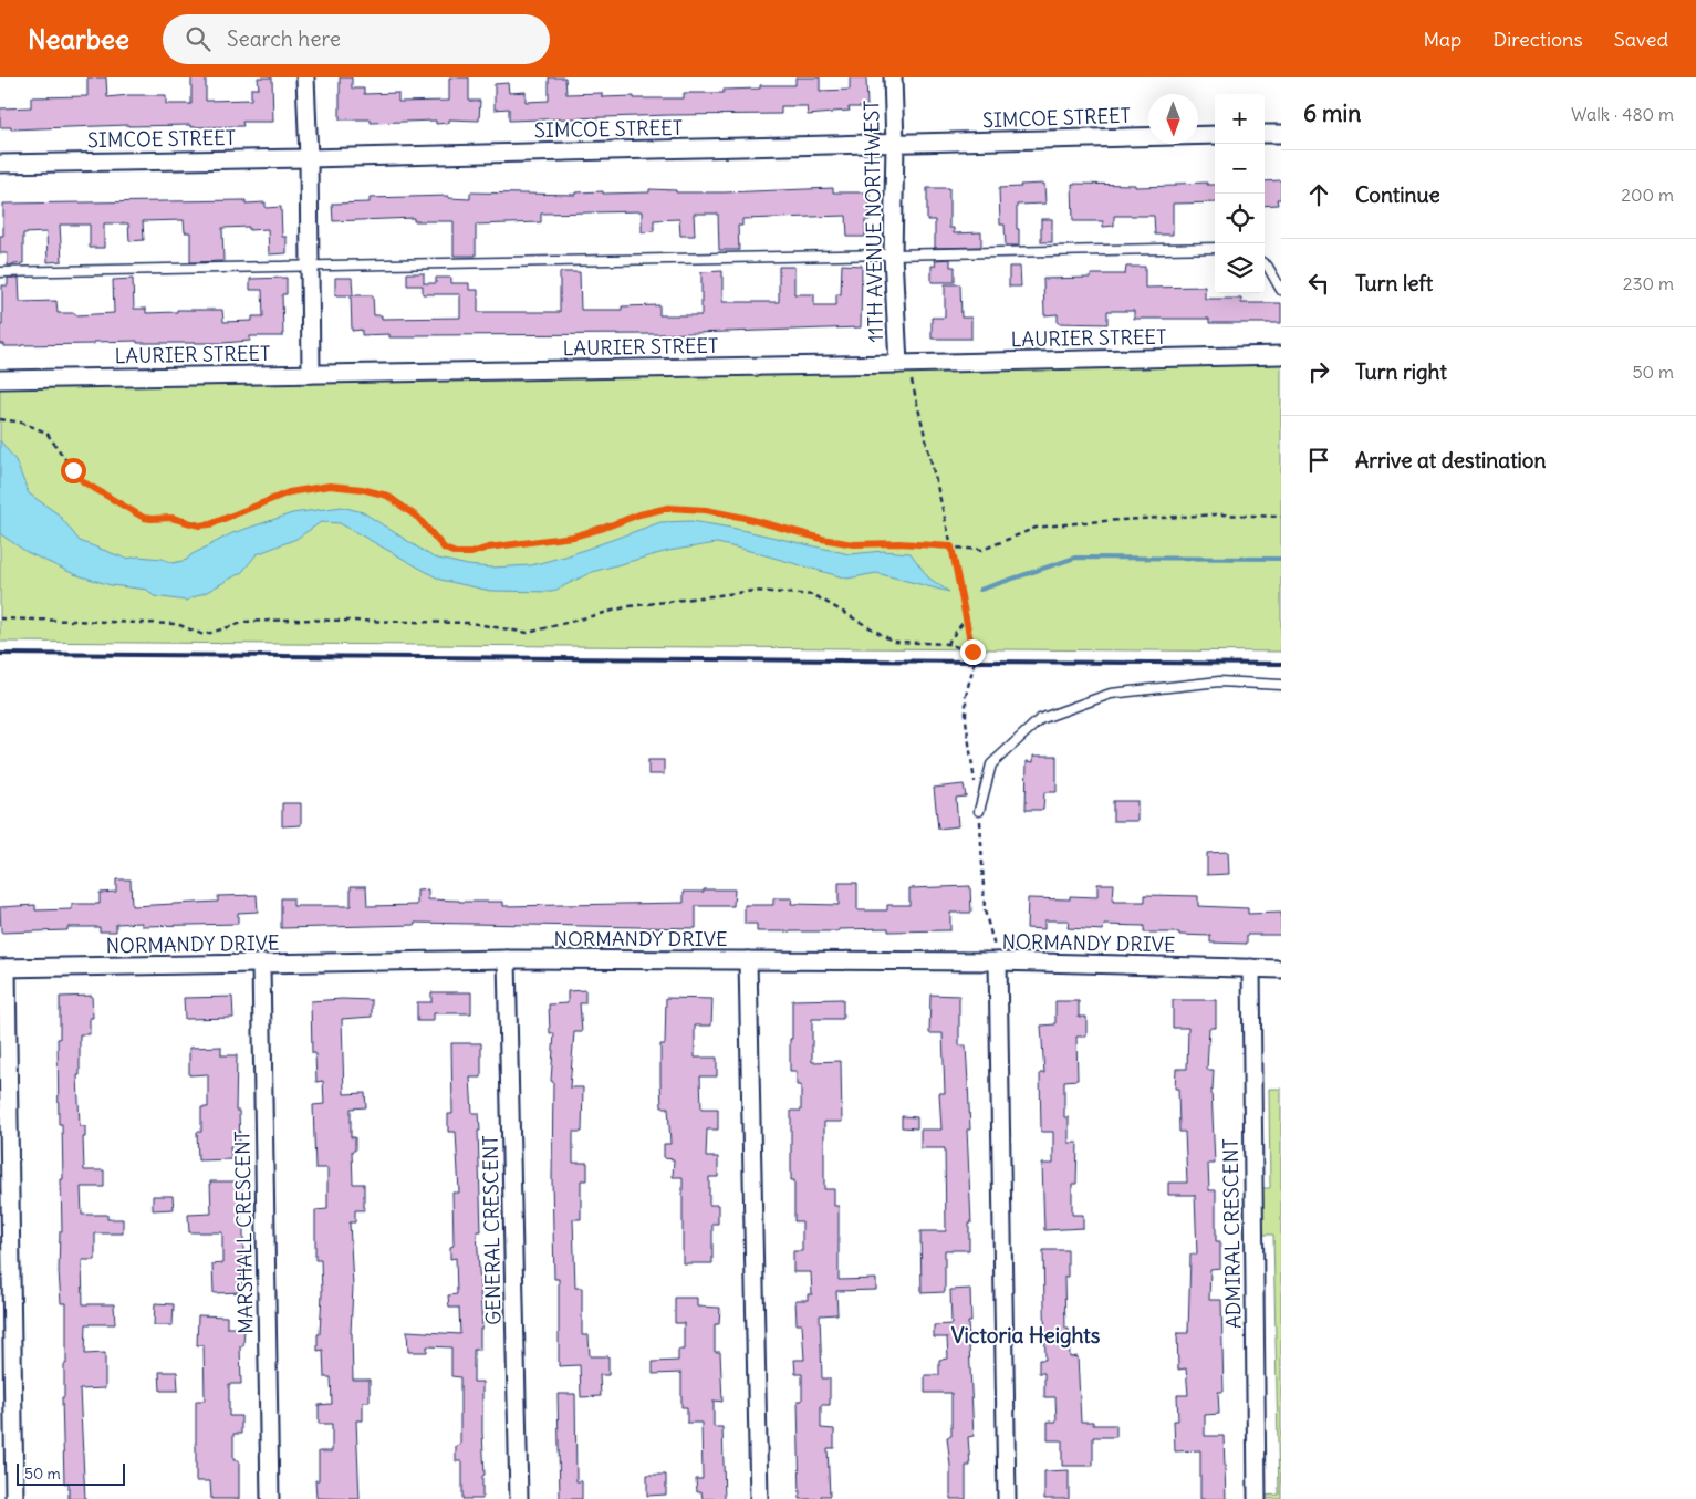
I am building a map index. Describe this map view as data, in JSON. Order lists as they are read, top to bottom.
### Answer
{
  "streets": {
    "street": [
      "SIMCOE STREET",
      "11TH AVENUE NORTHWEST",
      "LAURIER STREET",
      "NORMANDY DRIVE",
      "GENERAL CRESCENT",
      "MARSHALL CRESCENT",
      "ADMIRAL CRESCENT"
    ]
  },
  "crossings": [
    ["SIMCOE STREET", "11TH AVENUE NORTHWEST"],
    ["11TH AVENUE NORTHWEST", "LAURIER STREET"],
    ["NORMANDY DRIVE", "GENERAL CRESCENT"],
    ["NORMANDY DRIVE", "MARSHALL CRESCENT"],
    ["NORMANDY DRIVE", "ADMIRAL CRESCENT"]
  ],
  "districts": ["Victoria Heights"],
  "scale_bar": "50 m",
  "north": "bottom",
  "page": {
    "header": "Nearbee",
    "search": "Search here",
    "nav": ["Map", "Directions", "Saved"],
    "heading": ["6 min", "Walk · 480 m"],
    "map_buttons": ["+", "−"],
    "list": [
      ["Continue", "200 m"],
      ["Turn left", "230 m"],
      ["Turn right", "50 m"],
      "Arrive at destination"
    ],
    "scale": "50 m"
  }
}
